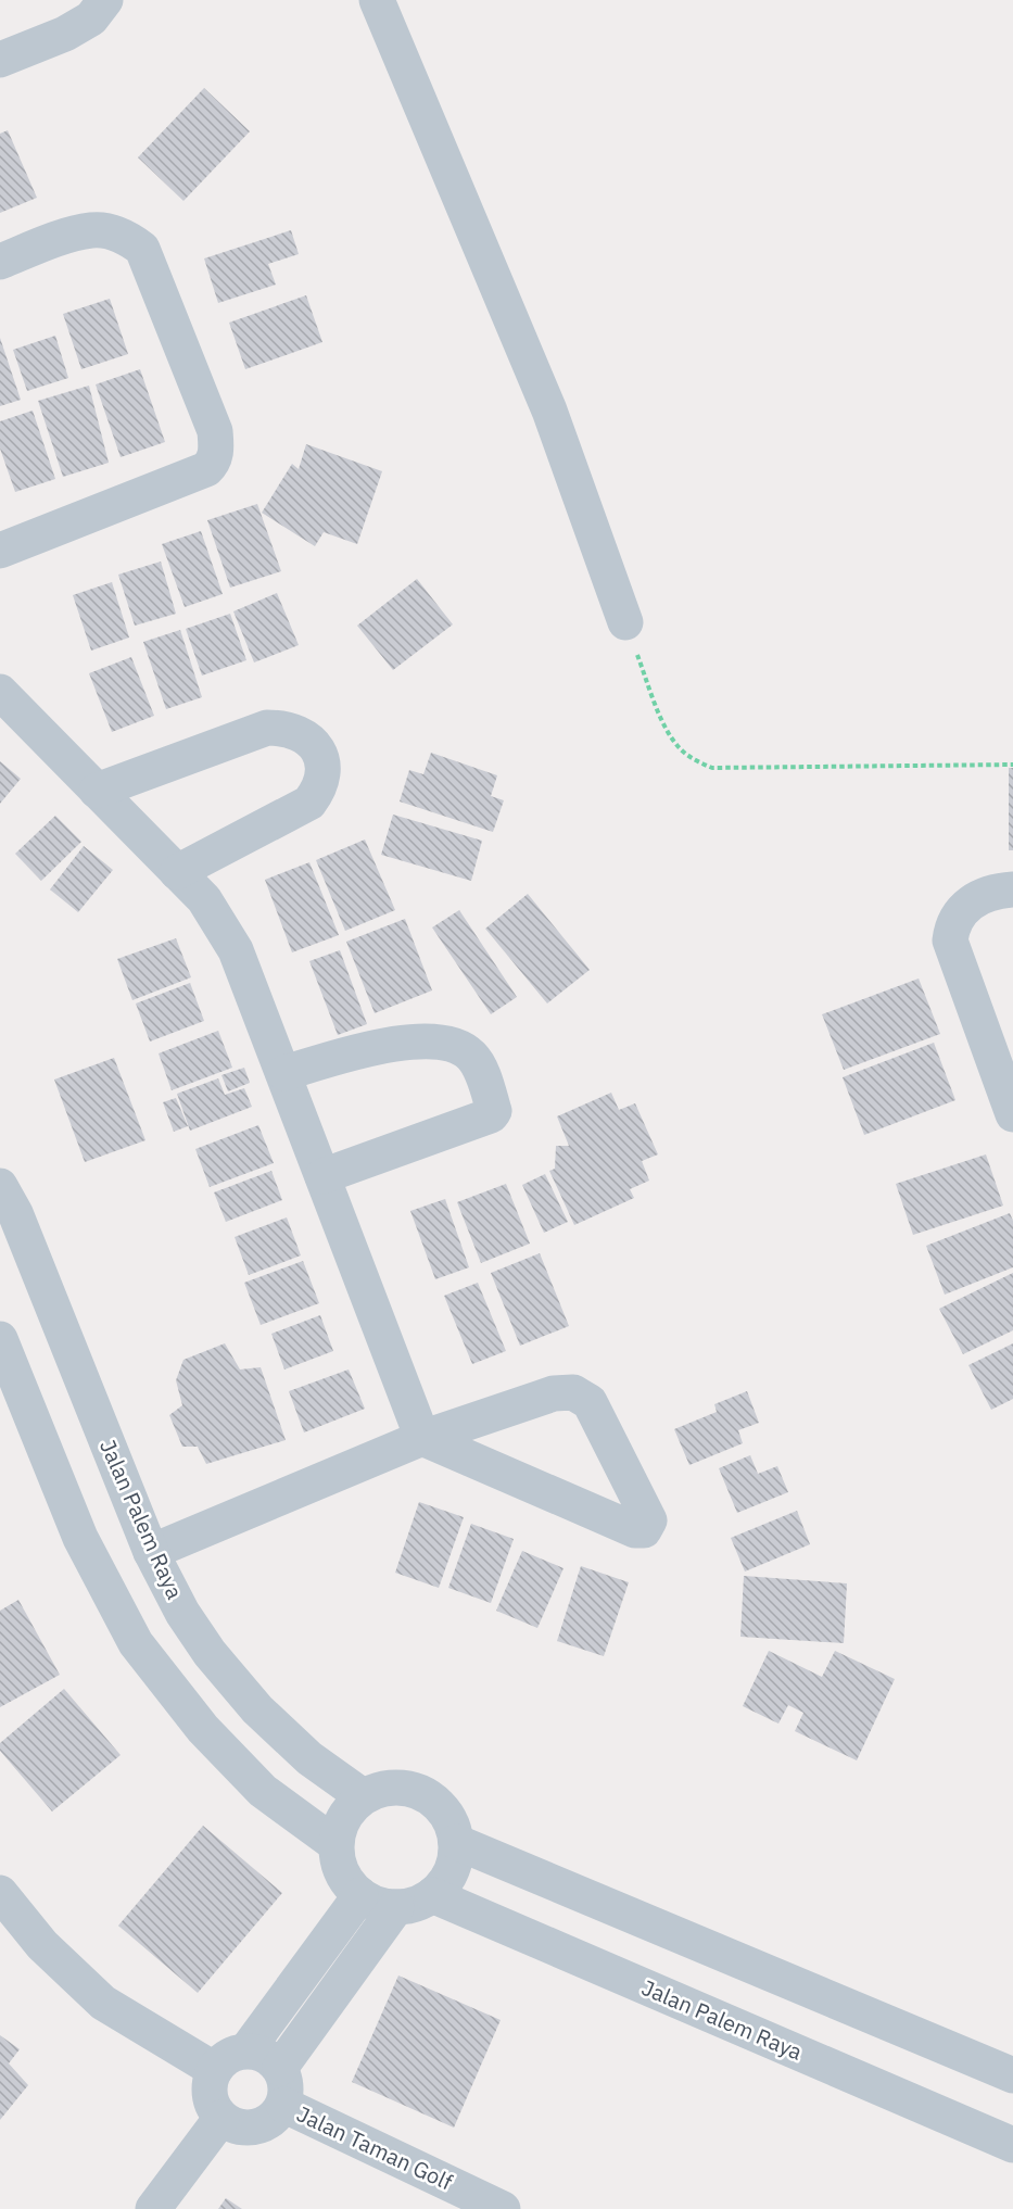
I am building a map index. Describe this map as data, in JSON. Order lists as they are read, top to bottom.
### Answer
{
  "streets": {
    "street": ["Jalan Palem Raya", "Jalan Taman Golf"]
  }
}
